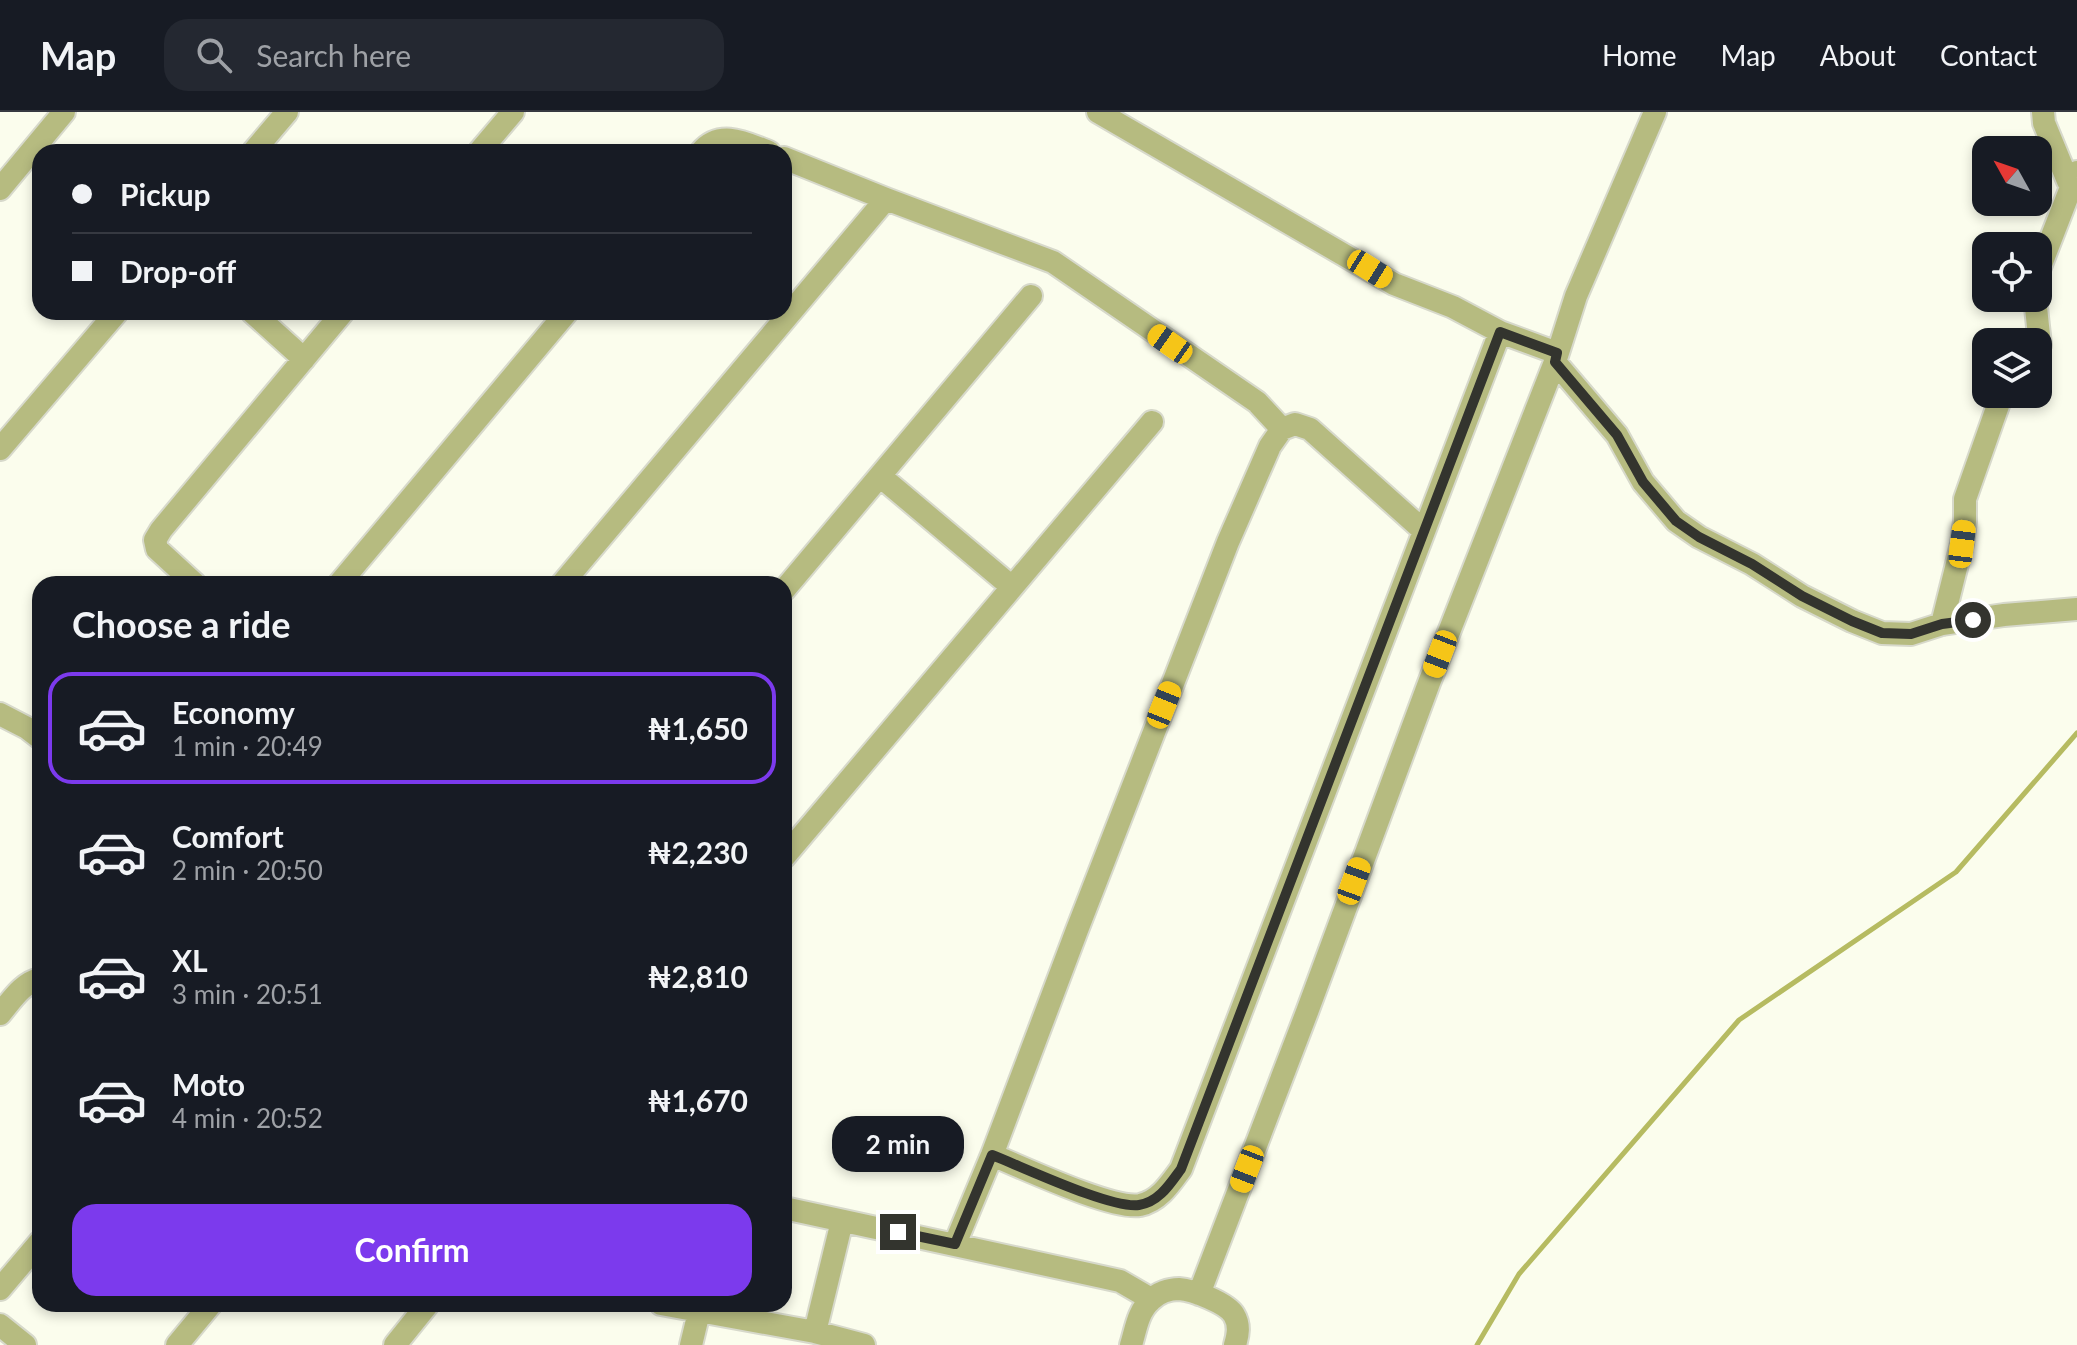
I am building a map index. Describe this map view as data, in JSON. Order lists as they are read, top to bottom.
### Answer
{
  "north": "top left",
  "page": {
    "header": "Map",
    "search": "Search here",
    "nav": [
      "Home",
      "Map",
      "About",
      "Contact"
    ],
    "banner": ["Pickup", "Drop-off"],
    "heading": "Choose a ride",
    "list": [
      {
        "name": "Economy",
        "note": "1 min · 20:49",
        "value": "₦1,650"
      },
      {
        "name": "Comfort",
        "note": "2 min · 20:50",
        "value": "₦2,230"
      },
      {
        "name": "XL",
        "note": "3 min · 20:51",
        "value": "₦2,810"
      },
      {
        "name": "Moto",
        "note": "4 min · 20:52",
        "value": "₦1,670"
      }
    ],
    "bubble": "2 min",
    "buttons": "Confirm"
  }
}
